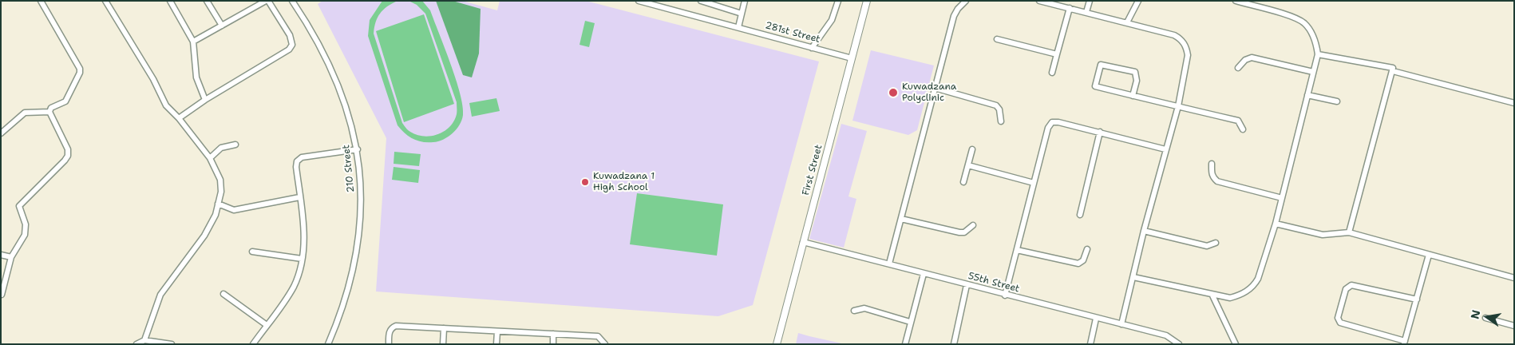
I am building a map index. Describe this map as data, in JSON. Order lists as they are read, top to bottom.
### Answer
{
  "streets": {
    "street": [
      "281st Street",
      "210 Street",
      "First Street",
      "55th Street"
    ]
  },
  "crossings": [
    ["281st Street", "First Street"],
    ["First Street", "55th Street"]
  ],
  "places": ["Kuwadzana Polyclinic", "Kuwadzana 1 High School"],
  "north": "left"
}
